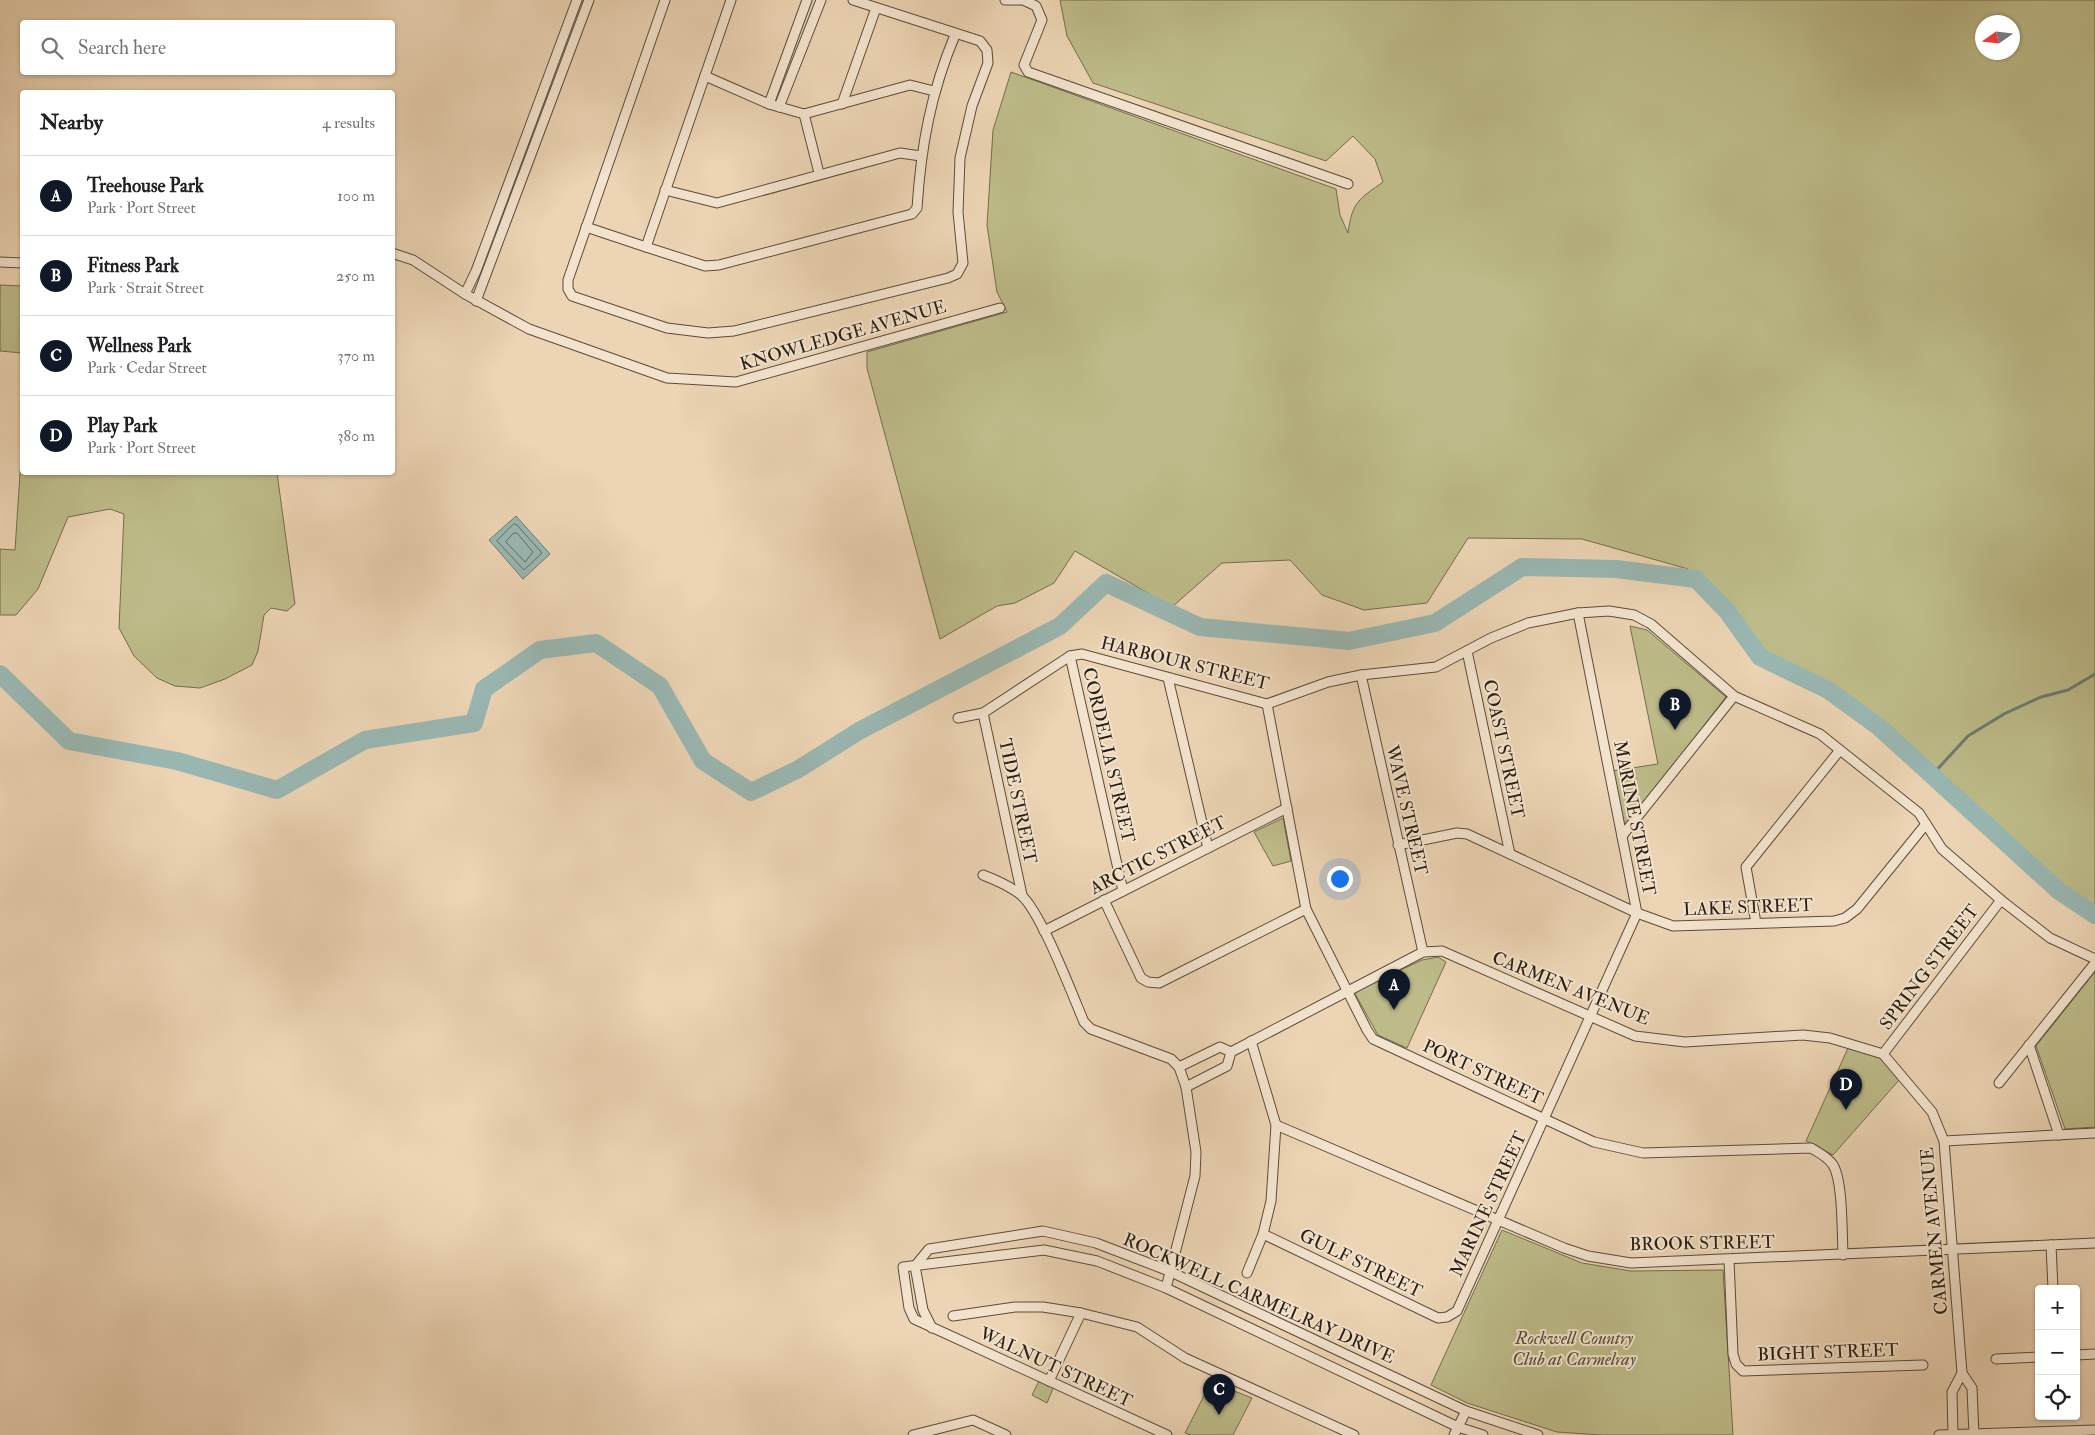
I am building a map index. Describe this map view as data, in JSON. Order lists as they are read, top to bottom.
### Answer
{
  "streets": {
    "street": [
      "KNOWLEDGE AVENUE",
      "HARBOUR STREET",
      "COAST STREET",
      "CORDELIA STREET",
      "TIDE STREET",
      "WAVE STREET",
      "MARINE STREET",
      "ARCTIC STREET",
      "LAKE STREET",
      "SPRING STREET",
      "CARMEN AVENUE",
      "PORT STREET",
      "BROOK STREET",
      "GULF STREET",
      "ROCKWELL CARMELRAY DRIVE",
      "BIGHT STREET",
      "WALNUT STREET"
    ]
  },
  "crossings": [
    ["HARBOUR STREET", "COAST STREET"],
    ["HARBOUR STREET", "CORDELIA STREET"],
    ["HARBOUR STREET", "WAVE STREET"],
    ["HARBOUR STREET", "MARINE STREET"],
    ["HARBOUR STREET", "LAKE STREET"],
    ["HARBOUR STREET", "SPRING STREET"],
    ["HARBOUR STREET", "PORT STREET"],
    ["COAST STREET", "LAKE STREET"],
    ["CORDELIA STREET", "ARCTIC STREET"],
    ["WAVE STREET", "LAKE STREET"],
    ["WAVE STREET", "CARMEN AVENUE"],
    ["MARINE STREET", "LAKE STREET"],
    ["MARINE STREET", "CARMEN AVENUE"],
    ["MARINE STREET", "PORT STREET"],
    ["MARINE STREET", "BROOK STREET"],
    ["MARINE STREET", "GULF STREET"],
    ["ARCTIC STREET", "PORT STREET"],
    ["SPRING STREET", "CARMEN AVENUE"],
    ["CARMEN AVENUE", "PORT STREET"],
    ["CARMEN AVENUE", "BROOK STREET"],
    ["PORT STREET", "BROOK STREET"],
    ["BROOK STREET", "BIGHT STREET"],
    ["ROCKWELL CARMELRAY DRIVE", "WALNUT STREET"]
  ],
  "parks": ["Rockwell Country Club at Carmelray"],
  "north": "left",
  "page": {
    "search": "Search here",
    "heading": ["Nearby", "4 results"],
    "list": [
      {
        "mark": "A",
        "name": "Treehouse Park",
        "note": "Park · Port Street",
        "value": "100 m"
      },
      {
        "mark": "B",
        "name": "Fitness Park",
        "note": "Park · Strait Street",
        "value": "250 m"
      },
      {
        "mark": "C",
        "name": "Wellness Park",
        "note": "Park · Cedar Street",
        "value": "370 m"
      },
      {
        "mark": "D",
        "name": "Play Park",
        "note": "Park · Port Street",
        "value": "380 m"
      }
    ],
    "pins": [
      "B",
      "A",
      "D",
      "C"
    ],
    "map_buttons": ["+", "−"]
  }
}
